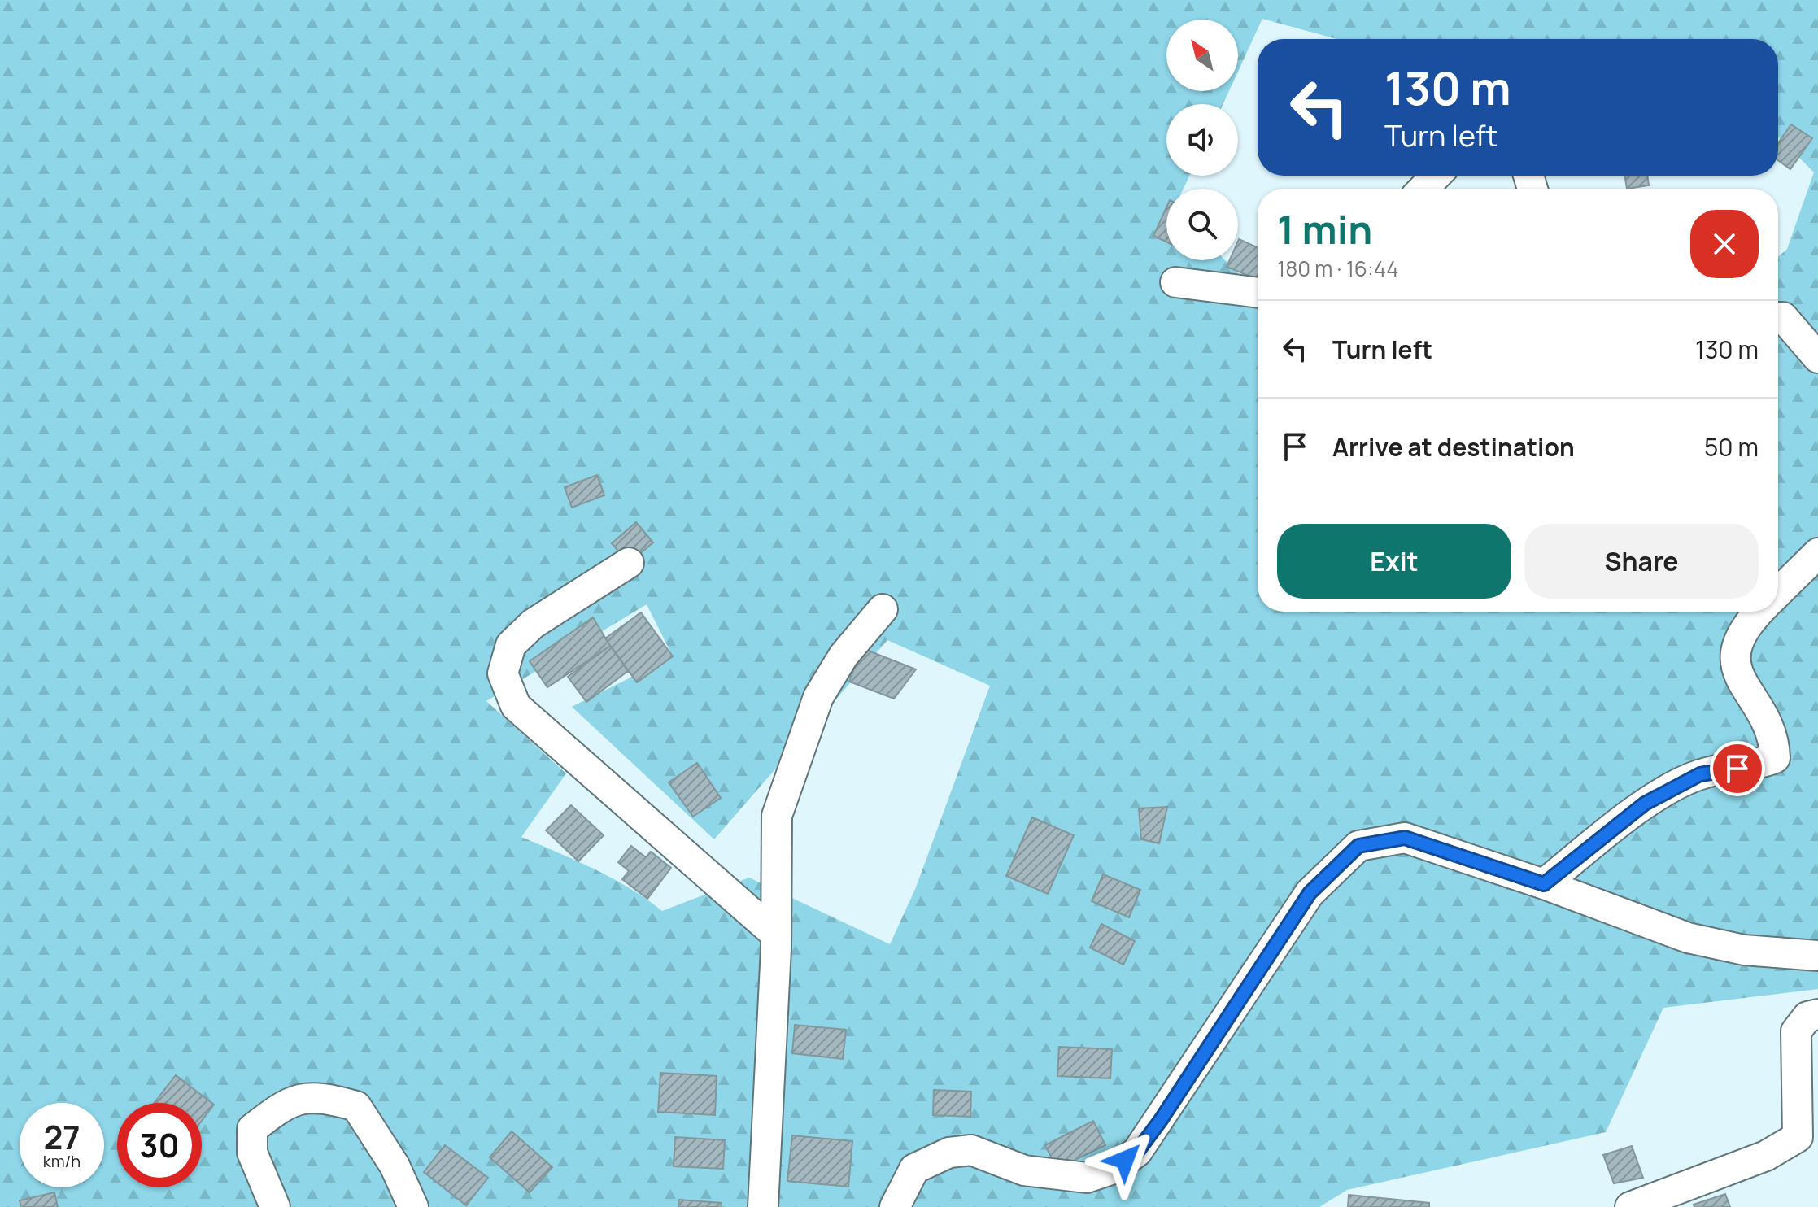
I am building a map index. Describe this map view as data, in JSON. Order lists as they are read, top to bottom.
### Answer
{
  "north": "top left",
  "page": {
    "turn": ["130 m", "Turn left"],
    "heading": ["1 min", "180 m · 16:44"],
    "list": [
      {
        "name": "Turn left",
        "value": "130 m"
      },
      {
        "name": "Arrive at destination",
        "value": "50 m"
      }
    ],
    "buttons": ["Exit", "Share"],
    "speed": "27 km/h",
    "limit": "30"
  }
}
